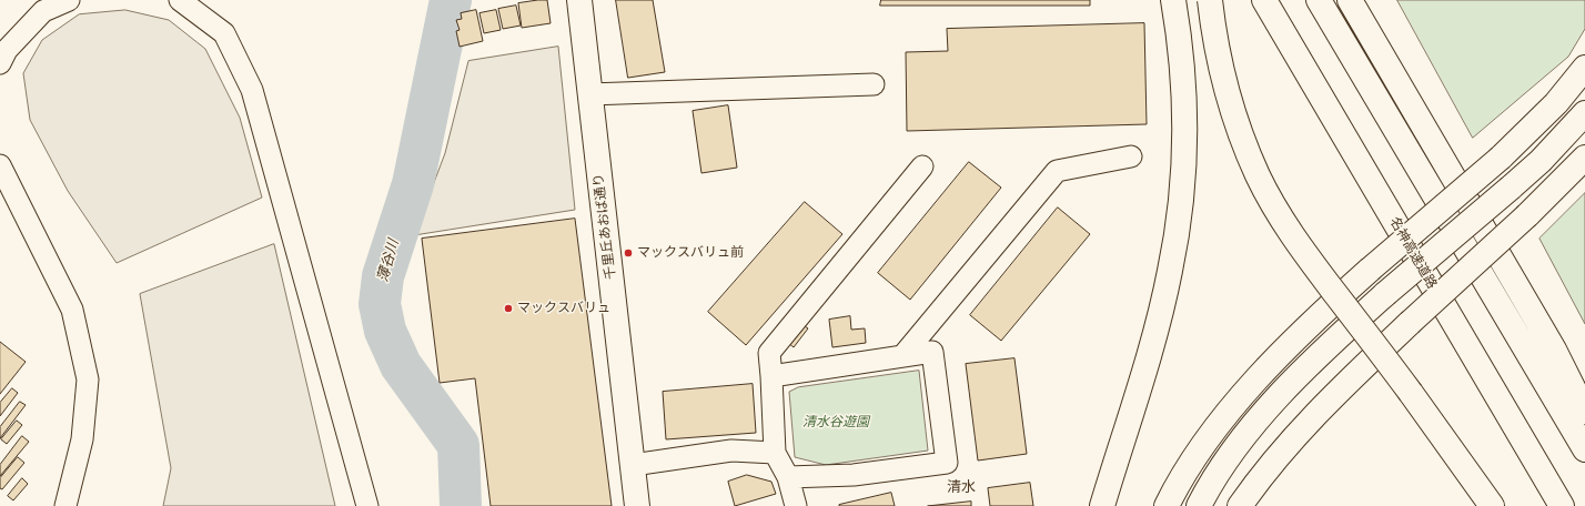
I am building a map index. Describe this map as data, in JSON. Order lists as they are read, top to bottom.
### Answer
{
  "streets": {
    "main road": ["千里丘あおば通り", "名神高速道路"]
  },
  "districts": ["清水"],
  "water": ["薄谷川"],
  "parks": ["清水谷遊園"],
  "places": ["マックスバリュ前", "マックスバリュ"]
}
